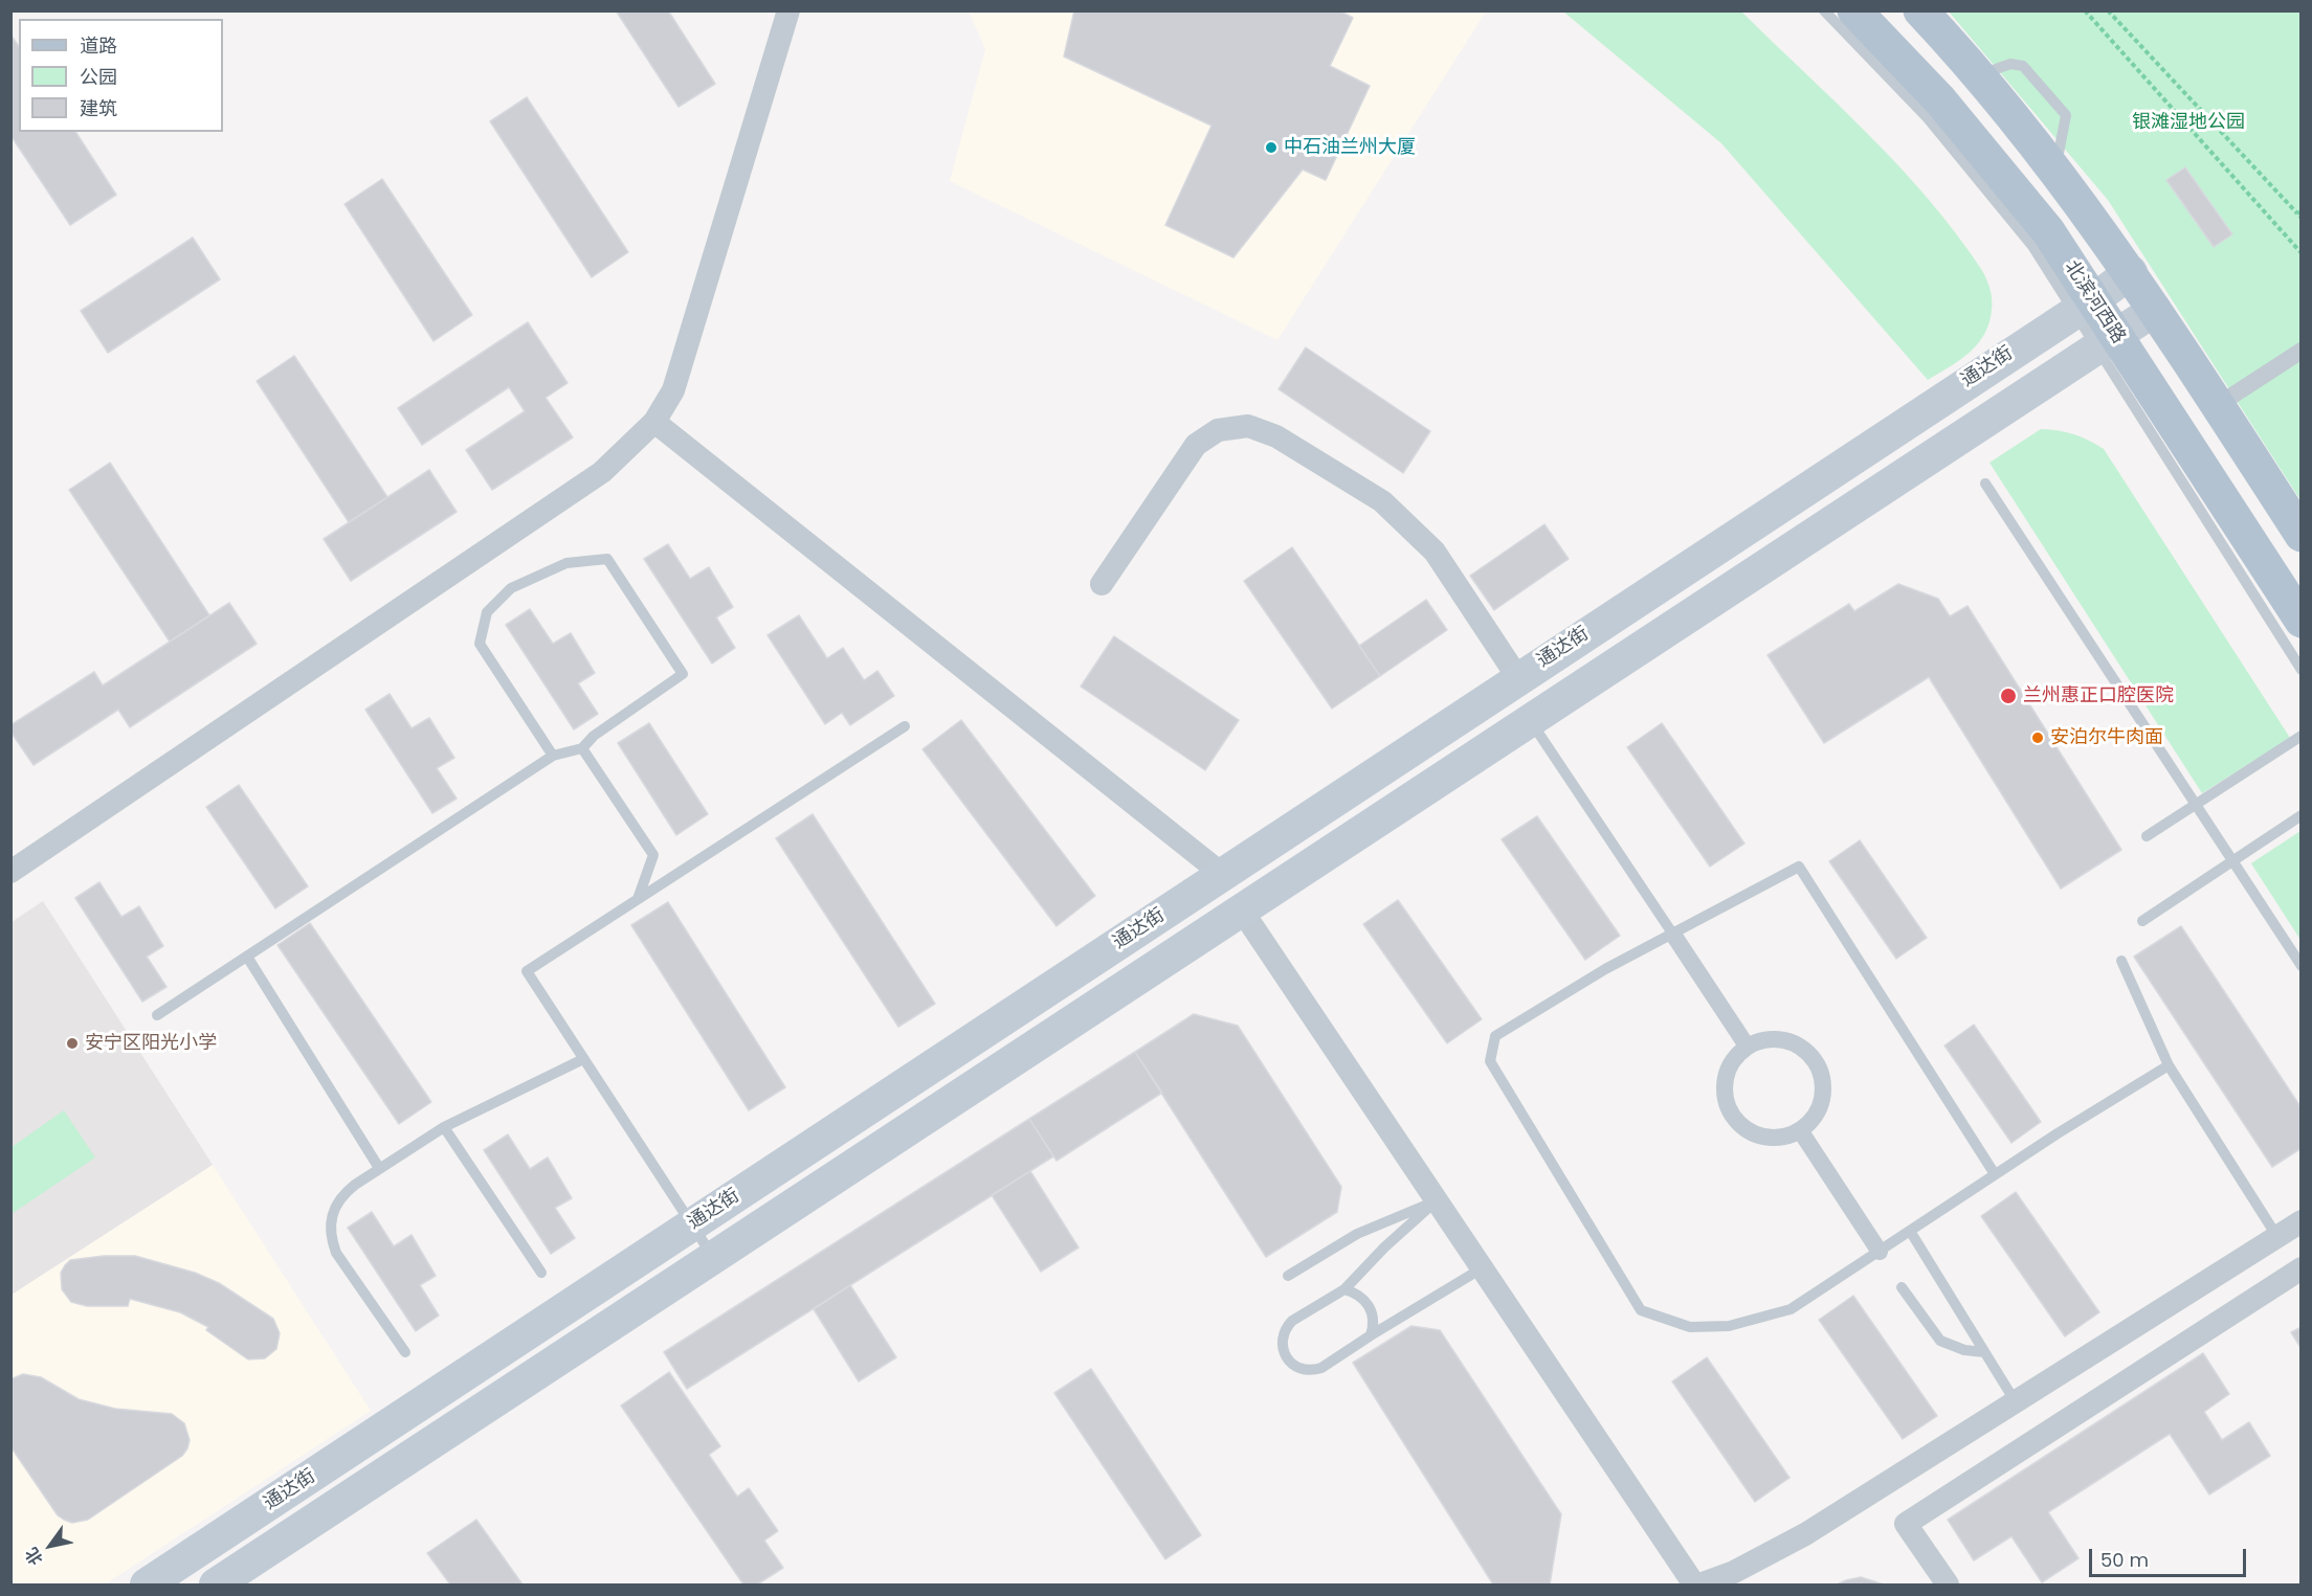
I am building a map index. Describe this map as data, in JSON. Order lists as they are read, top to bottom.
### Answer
{
  "streets": {
    "main road": ["北滨河西路", "通达街"]
  },
  "crossings": [
    ["北滨河西路", "通达街"]
  ],
  "parks": ["银滩湿地公园"],
  "places": [
    "中石油兰州大厦",
    "兰州惠正口腔医院",
    "安泊尔牛肉面",
    "安宁区阳光小学"
  ],
  "legend": ["道路", "公园", "建筑"],
  "scale_bar": "50 m",
  "north": "bottom left"
}
